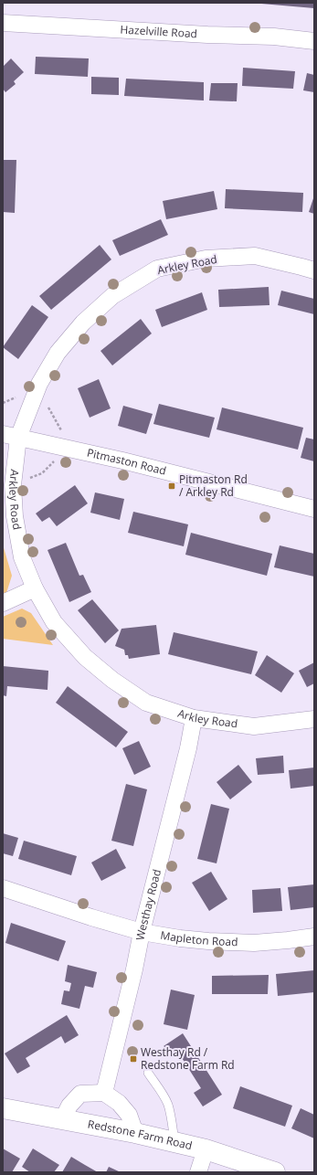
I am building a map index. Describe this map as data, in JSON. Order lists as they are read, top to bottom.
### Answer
{
  "streets": {
    "street": [
      "Hazelville Road",
      "Arkley Road",
      "Pitmaston Road",
      "Westhay Road",
      "Mapleton Road",
      "Redstone Farm Road"
    ]
  },
  "crossings": [
    ["Arkley Road", "Pitmaston Road"],
    ["Arkley Road", "Westhay Road"],
    ["Westhay Road", "Mapleton Road"]
  ],
  "places": {
    "transit": ["Pitmaston Rd / Arkley Rd", "Westhay Rd / Redstone Farm Rd"]
  }
}
